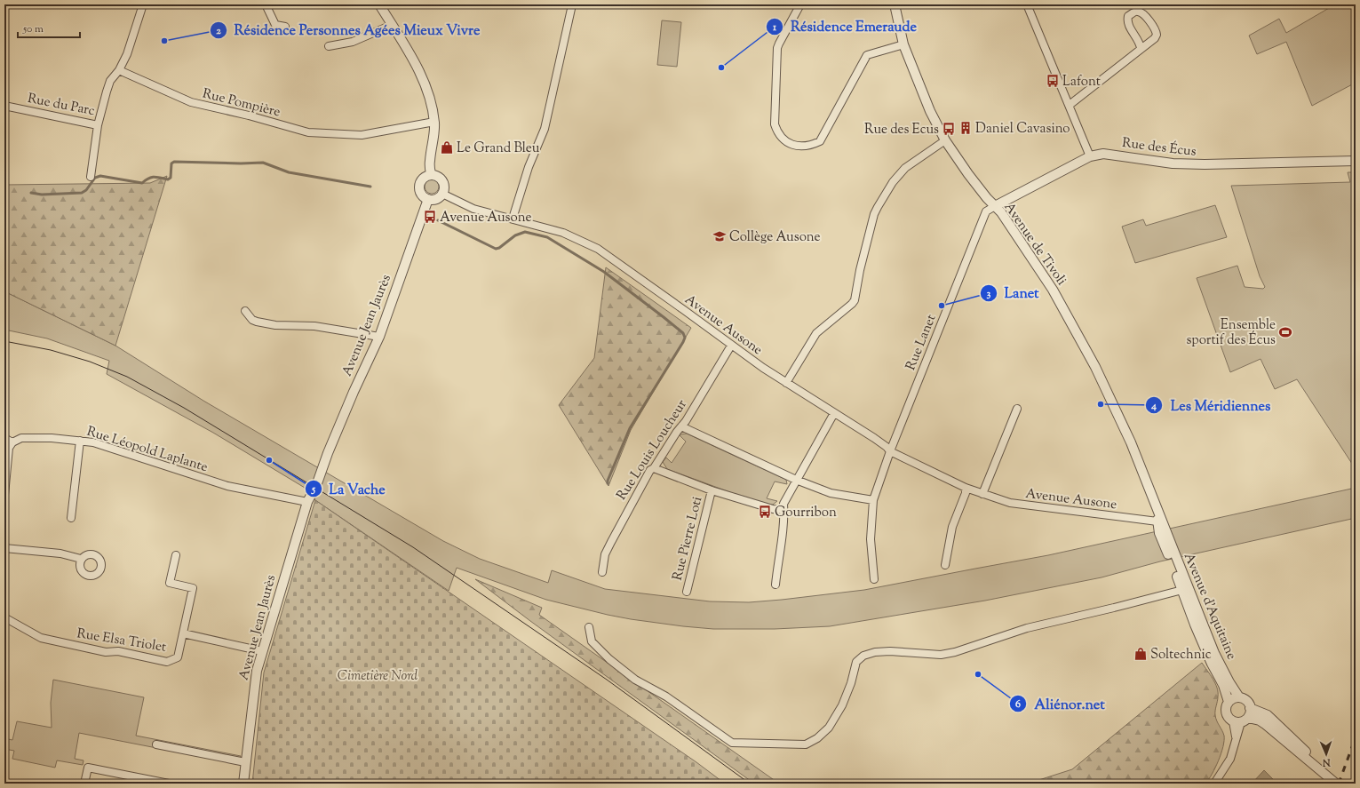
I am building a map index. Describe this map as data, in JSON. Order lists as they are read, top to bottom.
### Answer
{
  "streets": {
    "street": [
      "Rue Pompière",
      "Rue du Parc",
      "Rue des Écus",
      "Avenue de Tivoli",
      "Avenue Ausone",
      "Avenue Jean Jaurès",
      "Rue Lanet",
      "Rue Léopold Laplante",
      "Rue Louis Loucheur",
      "Rue Pierre Loti",
      "Avenue d'Aquitaine",
      "Rue Elsa Triolet"
    ]
  },
  "crossings": [
    ["Rue Pompière", "Rue du Parc"],
    ["Rue des Écus", "Avenue de Tivoli"],
    ["Rue des Écus", "Rue Lanet"],
    ["Avenue de Tivoli", "Avenue Ausone"],
    ["Avenue de Tivoli", "Rue Lanet"],
    ["Avenue de Tivoli", "Avenue d'Aquitaine"],
    ["Avenue Ausone", "Avenue Jean Jaurès"],
    ["Avenue Ausone", "Rue Lanet"],
    ["Avenue Ausone", "Rue Louis Loucheur"],
    ["Avenue Ausone", "Avenue d'Aquitaine"],
    ["Avenue Jean Jaurès", "Rue Léopold Laplante"],
    ["Avenue Jean Jaurès", "Rue Elsa Triolet"]
  ],
  "parks": ["Cimetière Nord"],
  "places": {
    "other": [
      "Résidence Personnes Agées Mieux Vivre",
      "Résidence Emeraude",
      "Lanet",
      "Les Méridiennes",
      "La Vache",
      "Aliénor.net"
    ],
    "bus stop": [
      "Lafont",
      "Rue des Ecus",
      "Avenue Ausone",
      "Gourribon"
    ],
    "building": ["Daniel Cavasino"],
    "shop": ["Le Grand Bleu", "Soltechnic"],
    "school or university": ["Collège Ausone"],
    "sports": ["Ensemble sportif des Écus"]
  },
  "scale_bar": "50 m",
  "north": "bottom"
}
